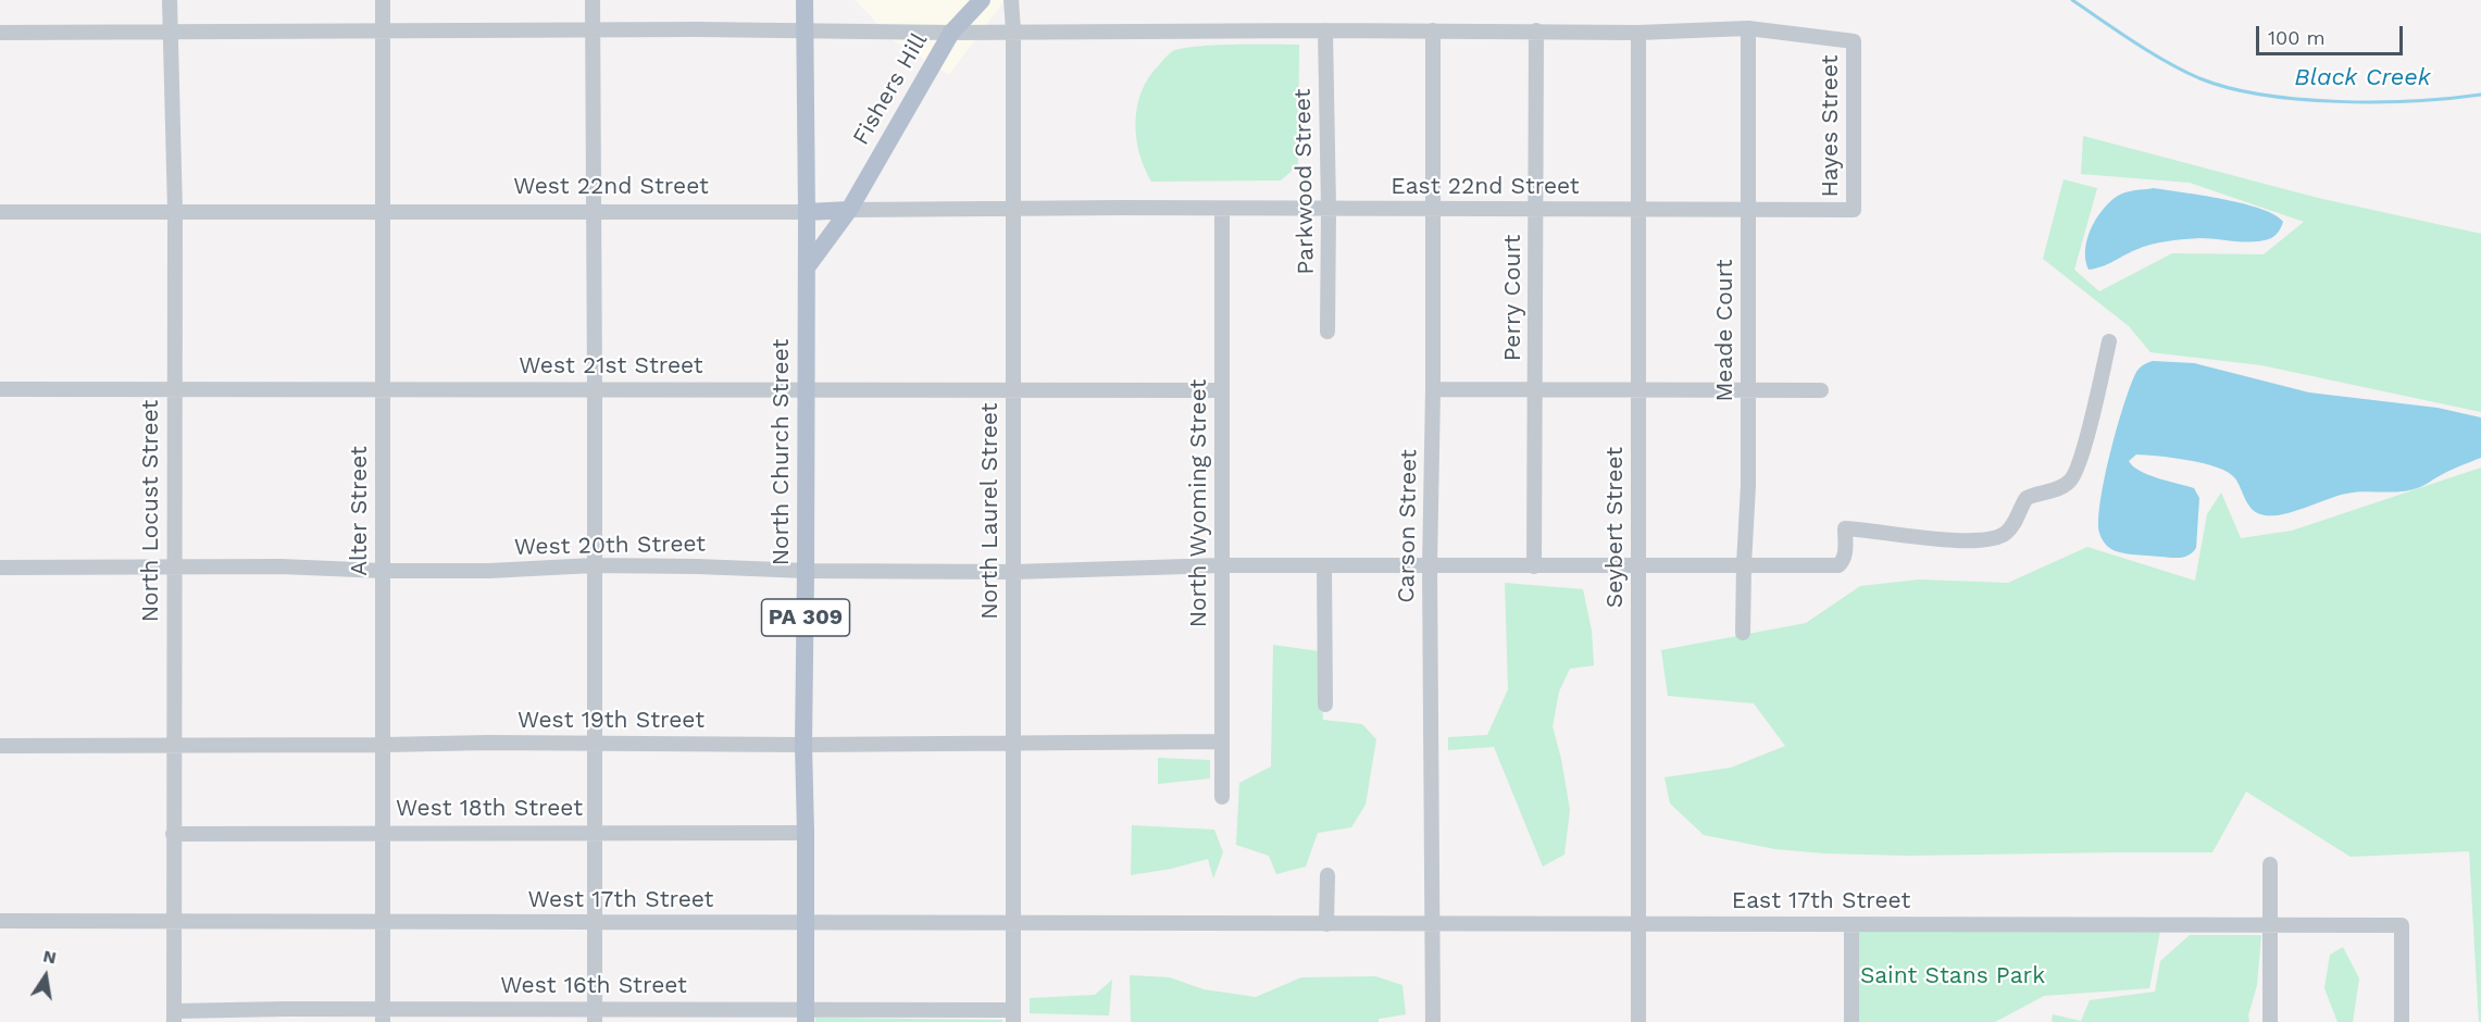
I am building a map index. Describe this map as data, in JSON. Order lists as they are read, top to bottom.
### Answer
{
  "streets": {
    "main road": [
      "Fishers Hill",
      "West 22nd Street",
      "North Church Street",
      "PA 309"
    ],
    "street": [
      "Hayes Street",
      "Parkwood Street",
      "East 22nd Street",
      "Perry Court",
      "Meade Court",
      "West 21st Street",
      "North Wyoming Street",
      "North Locust Street",
      "Alter Street",
      "North Laurel Street",
      "Carson Street",
      "Seybert Street",
      "West 20th Street",
      "West 19th Street",
      "West 18th Street",
      "West 17th Street",
      "East 17th Street",
      "West 16th Street"
    ]
  },
  "crossings": [
    ["Fishers Hill", "West 22nd Street"],
    ["Fishers Hill", "North Church Street"],
    ["Hayes Street", "East 22nd Street"],
    ["Hayes Street", "Meade Court"],
    ["Parkwood Street", "East 22nd Street"],
    ["West 22nd Street", "East 22nd Street"],
    ["West 22nd Street", "North Church Street"],
    ["West 22nd Street", "North Wyoming Street"],
    ["West 22nd Street", "North Locust Street"],
    ["West 22nd Street", "Alter Street"],
    ["West 22nd Street", "North Laurel Street"],
    ["East 22nd Street", "Perry Court"],
    ["East 22nd Street", "Meade Court"],
    ["East 22nd Street", "North Wyoming Street"],
    ["East 22nd Street", "Carson Street"],
    ["East 22nd Street", "Seybert Street"],
    ["Perry Court", "West 20th Street"],
    ["Meade Court", "West 20th Street"],
    ["West 21st Street", "North Church Street"],
    ["West 21st Street", "North Wyoming Street"],
    ["West 21st Street", "North Locust Street"],
    ["West 21st Street", "Alter Street"],
    ["West 21st Street", "North Laurel Street"],
    ["North Church Street", "West 20th Street"],
    ["North Church Street", "West 19th Street"],
    ["North Church Street", "West 18th Street"],
    ["North Church Street", "West 17th Street"],
    ["North Church Street", "West 16th Street"],
    ["North Wyoming Street", "West 20th Street"],
    ["North Wyoming Street", "West 19th Street"],
    ["North Locust Street", "West 20th Street"],
    ["North Locust Street", "West 19th Street"],
    ["North Locust Street", "West 18th Street"],
    ["North Locust Street", "West 17th Street"],
    ["North Locust Street", "West 16th Street"],
    ["Alter Street", "West 20th Street"],
    ["Alter Street", "West 19th Street"],
    ["Alter Street", "West 18th Street"],
    ["Alter Street", "West 17th Street"],
    ["Alter Street", "West 16th Street"],
    ["North Laurel Street", "West 20th Street"],
    ["North Laurel Street", "West 19th Street"],
    ["North Laurel Street", "West 17th Street"],
    ["North Laurel Street", "West 16th Street"],
    ["Carson Street", "West 20th Street"],
    ["Carson Street", "East 17th Street"],
    ["Seybert Street", "West 20th Street"],
    ["Seybert Street", "East 17th Street"],
    ["West 17th Street", "East 17th Street"]
  ],
  "water": ["Black Creek"],
  "parks": ["Saint Stans Park"],
  "scale_bar": "100 m",
  "north": "top"
}
